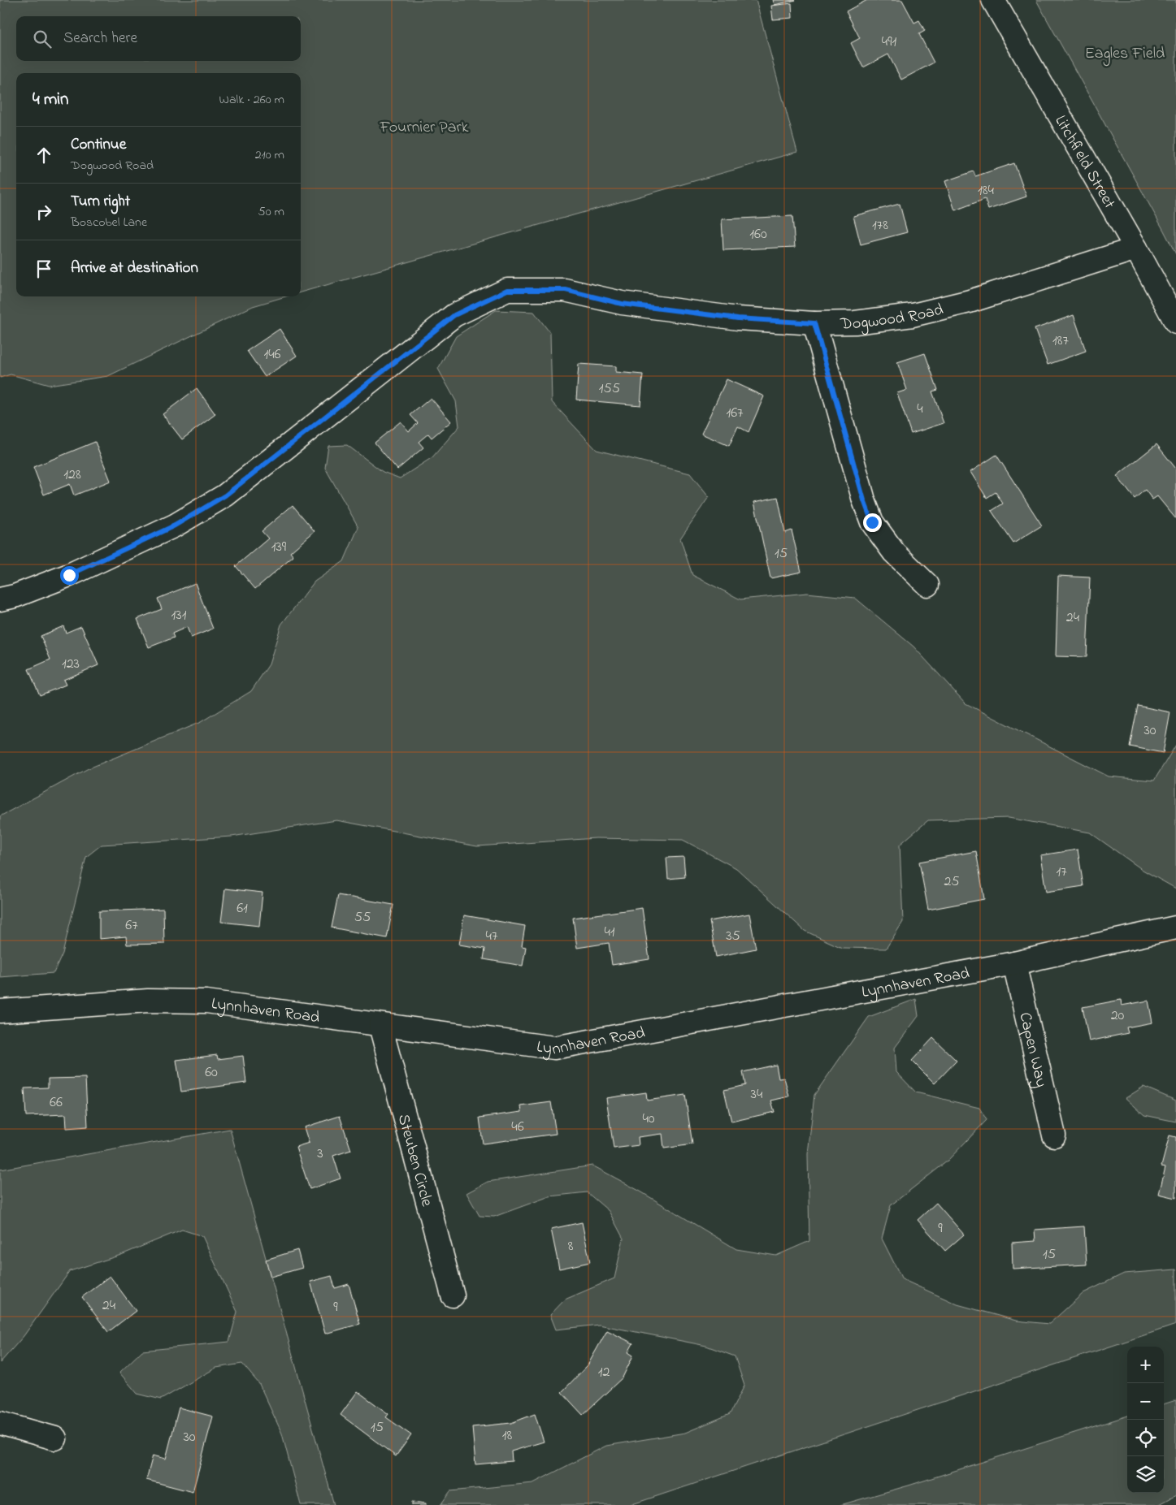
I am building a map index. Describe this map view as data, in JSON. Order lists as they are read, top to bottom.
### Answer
{
  "streets": {
    "street": [
      "Litchfield Street",
      "Dogwood Road",
      "Lynnhaven Road",
      "Capen Way",
      "Steuben Circle"
    ]
  },
  "crossings": [
    ["Litchfield Street", "Dogwood Road"],
    ["Lynnhaven Road", "Capen Way"],
    ["Lynnhaven Road", "Steuben Circle"]
  ],
  "parks": ["Eagles Field", "Fournier Park"],
  "house_numbers": [
    "491",
    "184",
    "178",
    "160",
    "187",
    "146",
    "155",
    "4",
    "167",
    "128",
    "139",
    "15",
    "131",
    "24",
    "123",
    "30",
    "17",
    "25",
    "61",
    "55",
    "67",
    "41",
    "47",
    "35",
    "20",
    "60",
    "34",
    "66",
    "40",
    "46",
    "3",
    "9",
    "8",
    "15",
    "24",
    "9",
    "12",
    "15",
    "18",
    "30"
  ],
  "page": {
    "search": "Search here",
    "heading": ["4 min", "Walk · 260 m"],
    "list": [
      ["Continue", "Dogwood Road", "210 m"],
      ["Turn right", "Boscobel Lane", "50 m"],
      "Arrive at destination"
    ],
    "map_buttons": ["+", "−"]
  }
}
